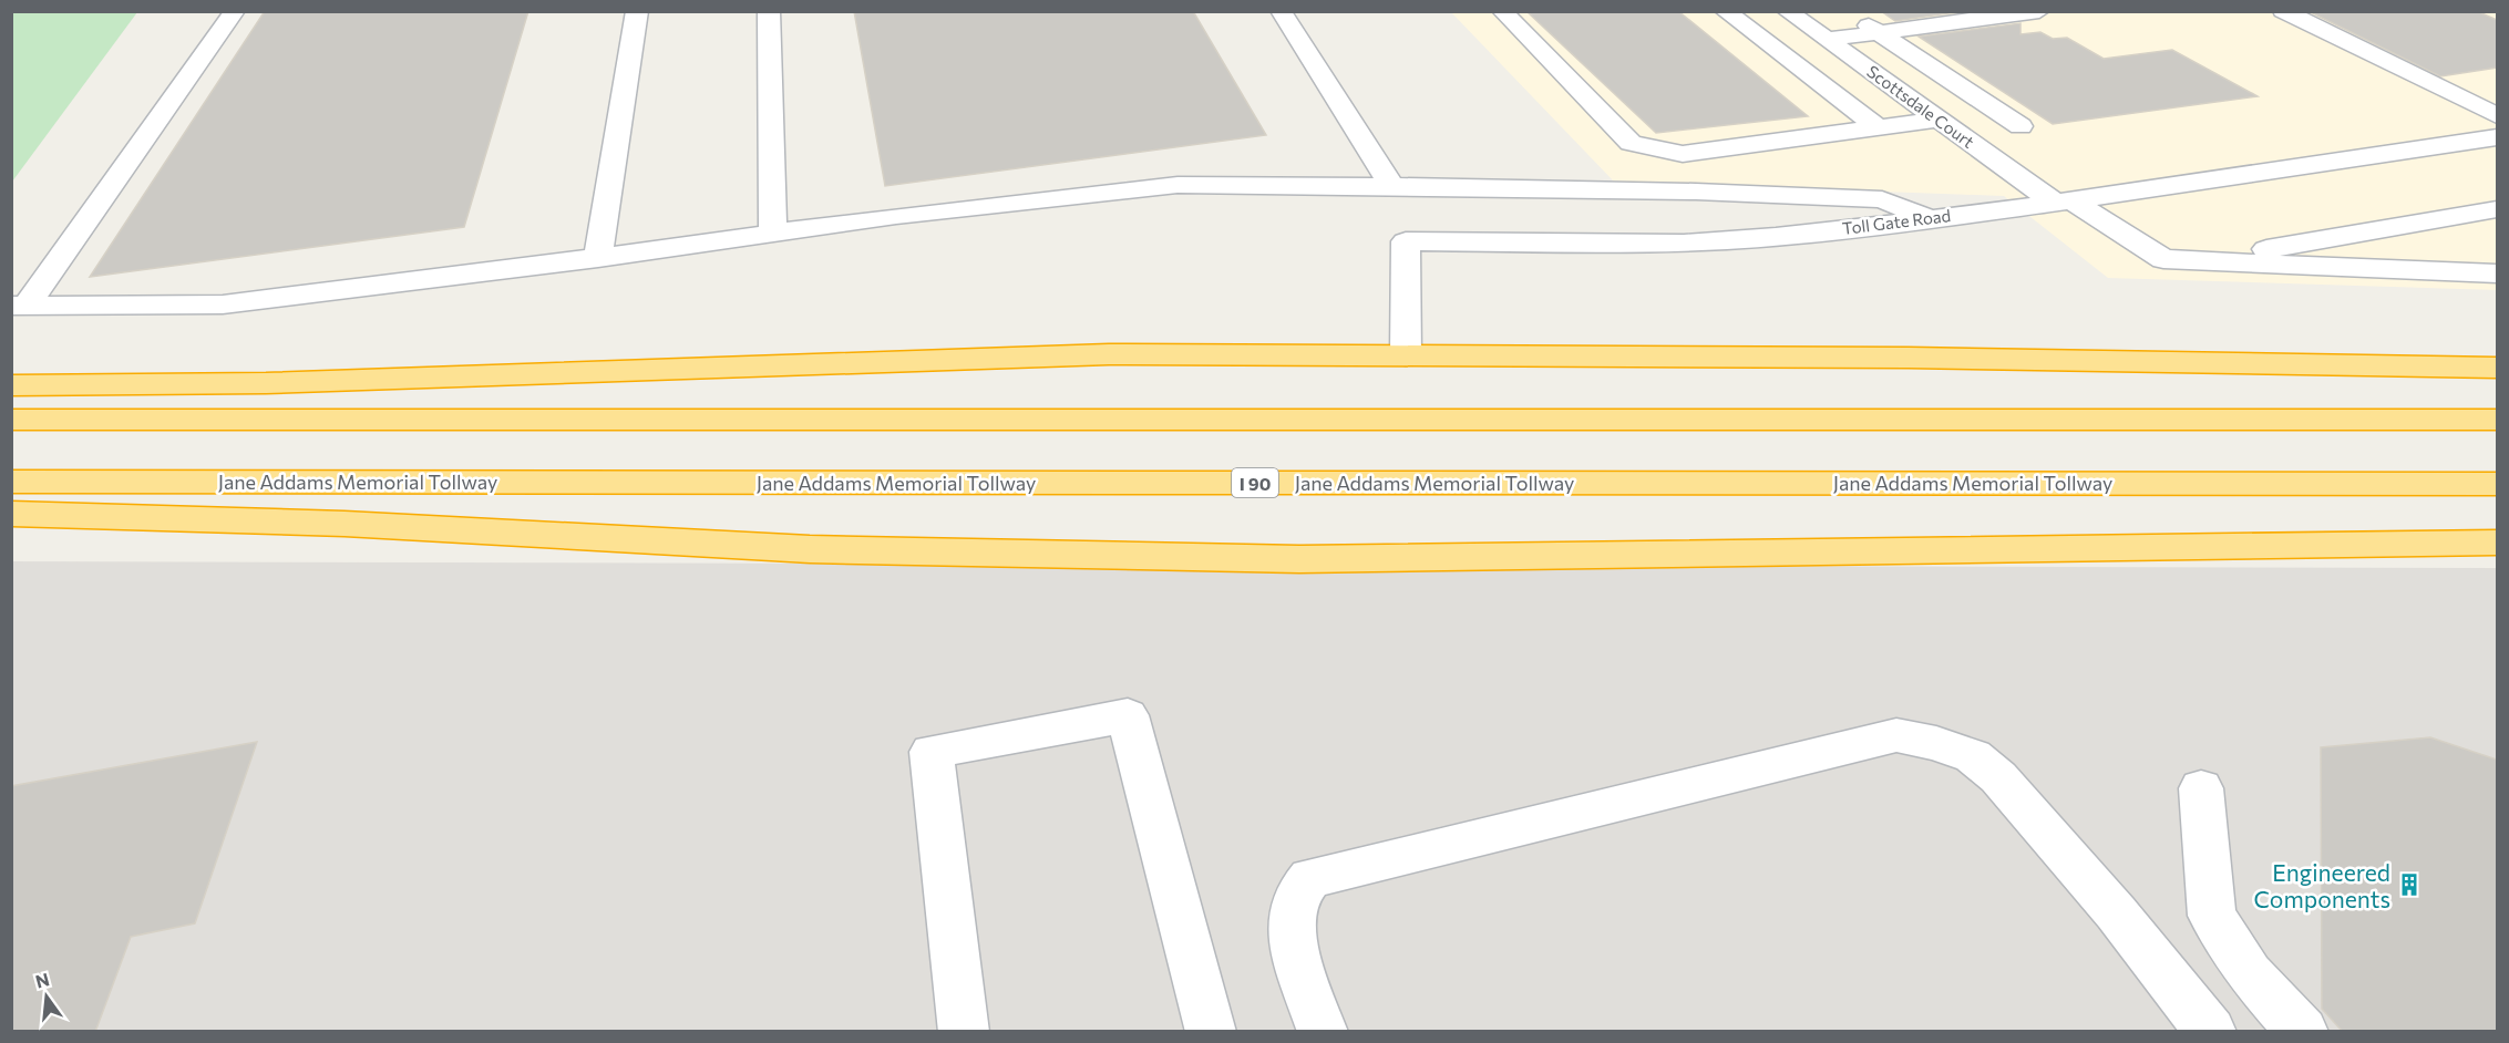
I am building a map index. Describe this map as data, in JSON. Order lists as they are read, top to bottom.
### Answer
{
  "streets": {
    "highway": ["Jane Addams Memorial Tollway", "I 90"],
    "street": ["Scottsdale Court", "Toll Gate Road"]
  },
  "crossings": [
    ["Scottsdale Court", "Toll Gate Road"]
  ],
  "places": {
    "building": ["Engineered Components"]
  },
  "north": "top"
}
